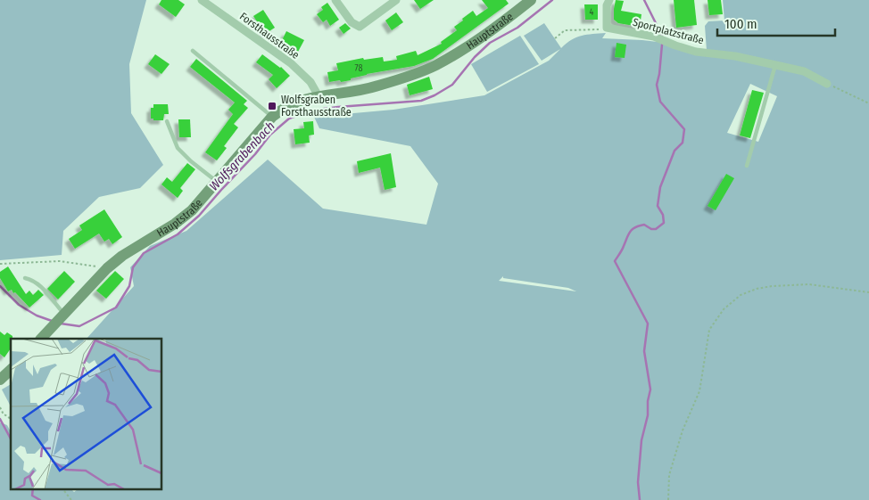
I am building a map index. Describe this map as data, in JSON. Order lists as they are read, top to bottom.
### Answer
{
  "streets": {
    "main road": ["Hauptstraße"],
    "street": ["Sportplatzstraße", "Forsthausstraße"]
  },
  "crossings": [
    ["Hauptstraße", "Forsthausstraße"]
  ],
  "water": ["Wolfsgrabenbach"],
  "places": {
    "transit": ["Wolfsgraben Forsthausstraße"]
  },
  "house_numbers": ["4", "78"],
  "scale_bar": "100 m"
}
